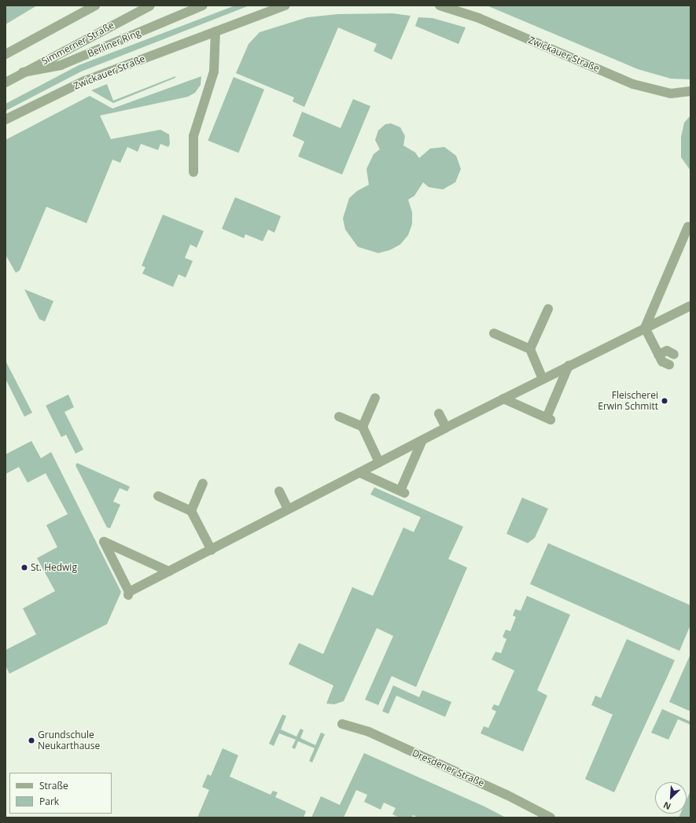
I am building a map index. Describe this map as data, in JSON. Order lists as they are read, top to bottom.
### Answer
{
  "streets": {
    "street": [
      "Simmerner Straße",
      "Berliner Ring",
      "Zwickauer Straße",
      "Dresdener Straße"
    ]
  },
  "crossings": [
    ["Simmerner Straße", "Berliner Ring"]
  ],
  "places": ["Fleischerei Erwin Schmitt", "St. Hedwig", "Grundschule Neukarthause"],
  "legend": ["Straße", "Park"],
  "north": "bottom left"
}
